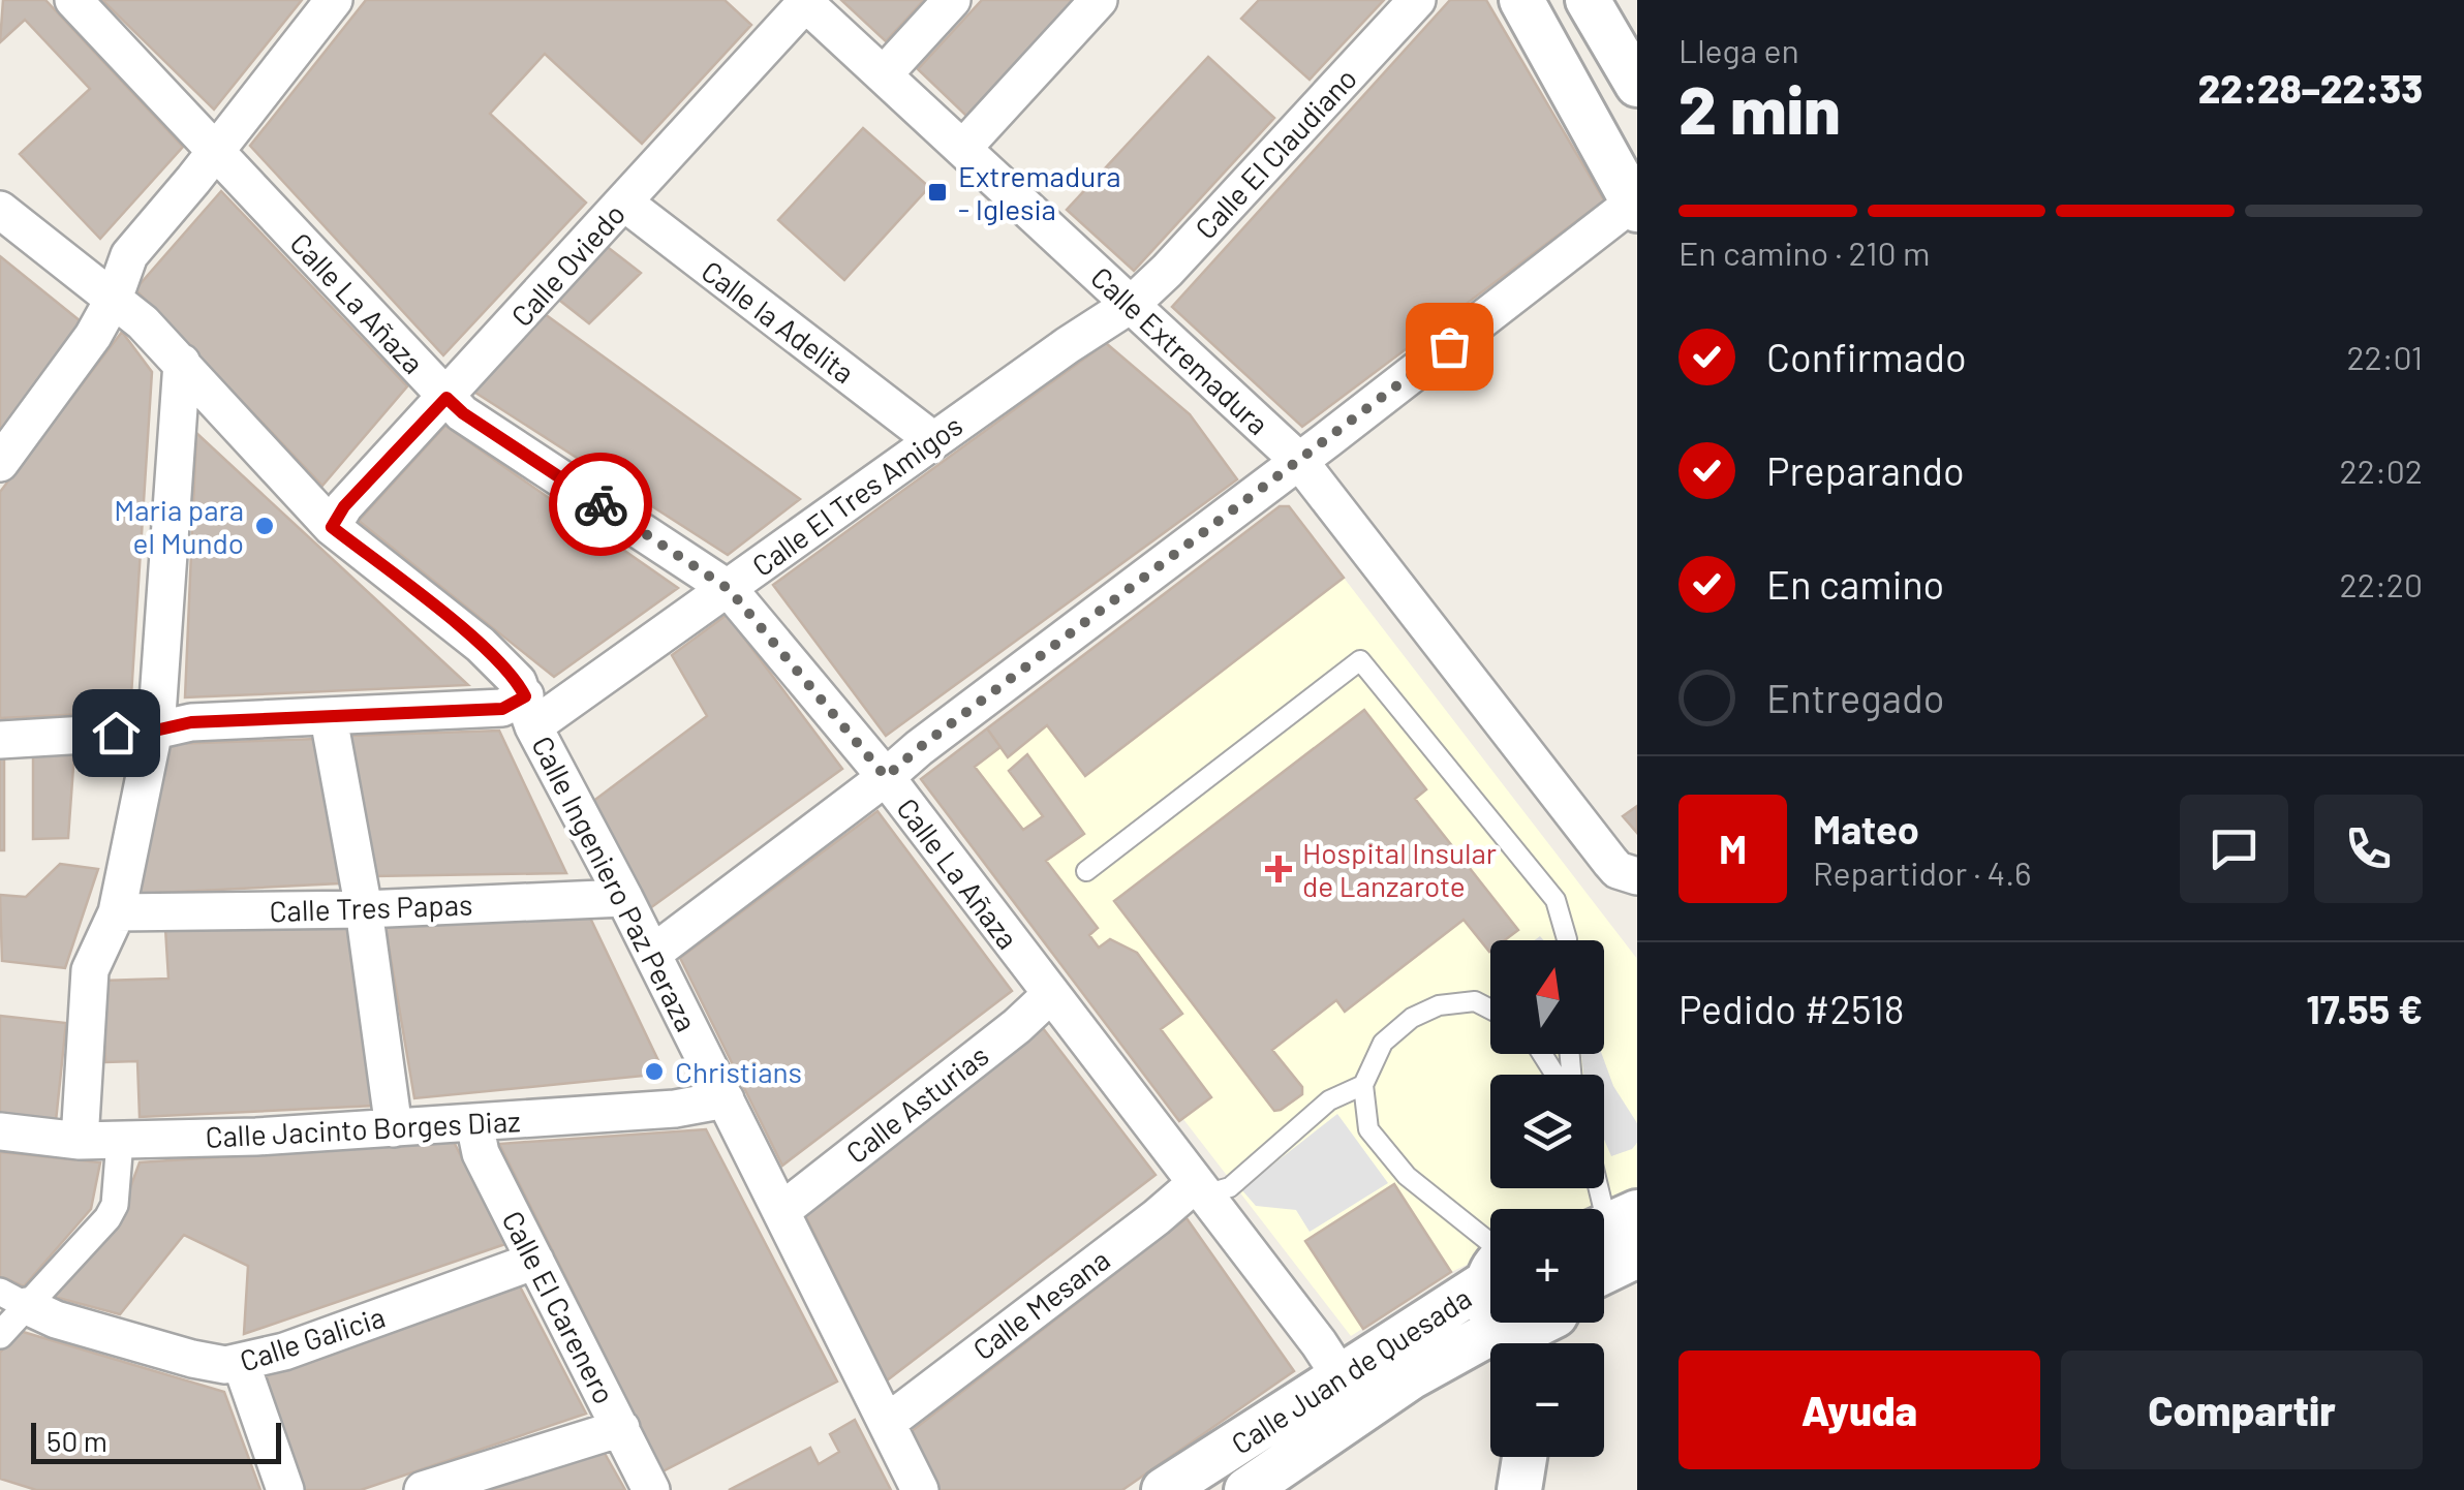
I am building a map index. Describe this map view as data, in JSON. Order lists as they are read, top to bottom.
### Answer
{
  "streets": {
    "street": [
      "Calle El Claudiano",
      "Calle Oviedo",
      "Calle La Añaza",
      "Calle la Adelita",
      "Calle Extremadura",
      "Calle El Tres Amigos",
      "Calle Ingeniero Paz Peraza",
      "Calle Tres Papas",
      "Calle Asturias",
      "Calle Jacinto Borges Diaz",
      "Calle Mesana",
      "Calle El Carenero",
      "Calle Galicia",
      "Calle Juan de Quesada"
    ]
  },
  "crossings": [
    ["Calle El Claudiano", "Calle Extremadura"],
    ["Calle El Claudiano", "Calle El Tres Amigos"],
    ["Calle Oviedo", "Calle La Añaza"],
    ["Calle Oviedo", "Calle la Adelita"],
    ["Calle Oviedo", "Calle Extremadura"],
    ["Calle Oviedo", "Calle Ingeniero Paz Peraza"],
    ["Calle La Añaza", "Calle El Tres Amigos"],
    ["Calle La Añaza", "Calle Asturias"],
    ["Calle La Añaza", "Calle Mesana"],
    ["Calle La Añaza", "Calle Juan de Quesada"],
    ["Calle la Adelita", "Calle El Tres Amigos"],
    ["Calle Extremadura", "Calle El Tres Amigos"],
    ["Calle El Tres Amigos", "Calle Ingeniero Paz Peraza"],
    ["Calle Ingeniero Paz Peraza", "Calle Tres Papas"],
    ["Calle Ingeniero Paz Peraza", "Calle Asturias"],
    ["Calle Ingeniero Paz Peraza", "Calle Jacinto Borges Diaz"],
    ["Calle Ingeniero Paz Peraza", "Calle Mesana"],
    ["Calle Jacinto Borges Diaz", "Calle El Carenero"],
    ["Calle El Carenero", "Calle Galicia"]
  ],
  "places": {
    "transit": ["Extremadura - Iglesia"],
    "other": ["Maria para el Mundo", "Christians"],
    "health": ["Hospital Insular de Lanzarote"]
  },
  "scale_bar": "50 m",
  "north": "top",
  "page": {
    "heading": ["2 min", "Llega en", "22:28–22:33"],
    "panel": [
      "Mateo",
      "Repartidor · 4.6",
      "Pedido #2518",
      "17.55 €"
    ],
    "bar": "En camino · 210 m",
    "list": [
      ["Confirmado", "22:01"],
      ["Preparando", "22:02"],
      ["En camino", "22:20"],
      "Entregado"
    ],
    "round": "M",
    "map_buttons": ["+", "−"],
    "buttons": ["Ayuda", "Compartir"],
    "scale": "50 m"
  }
}
